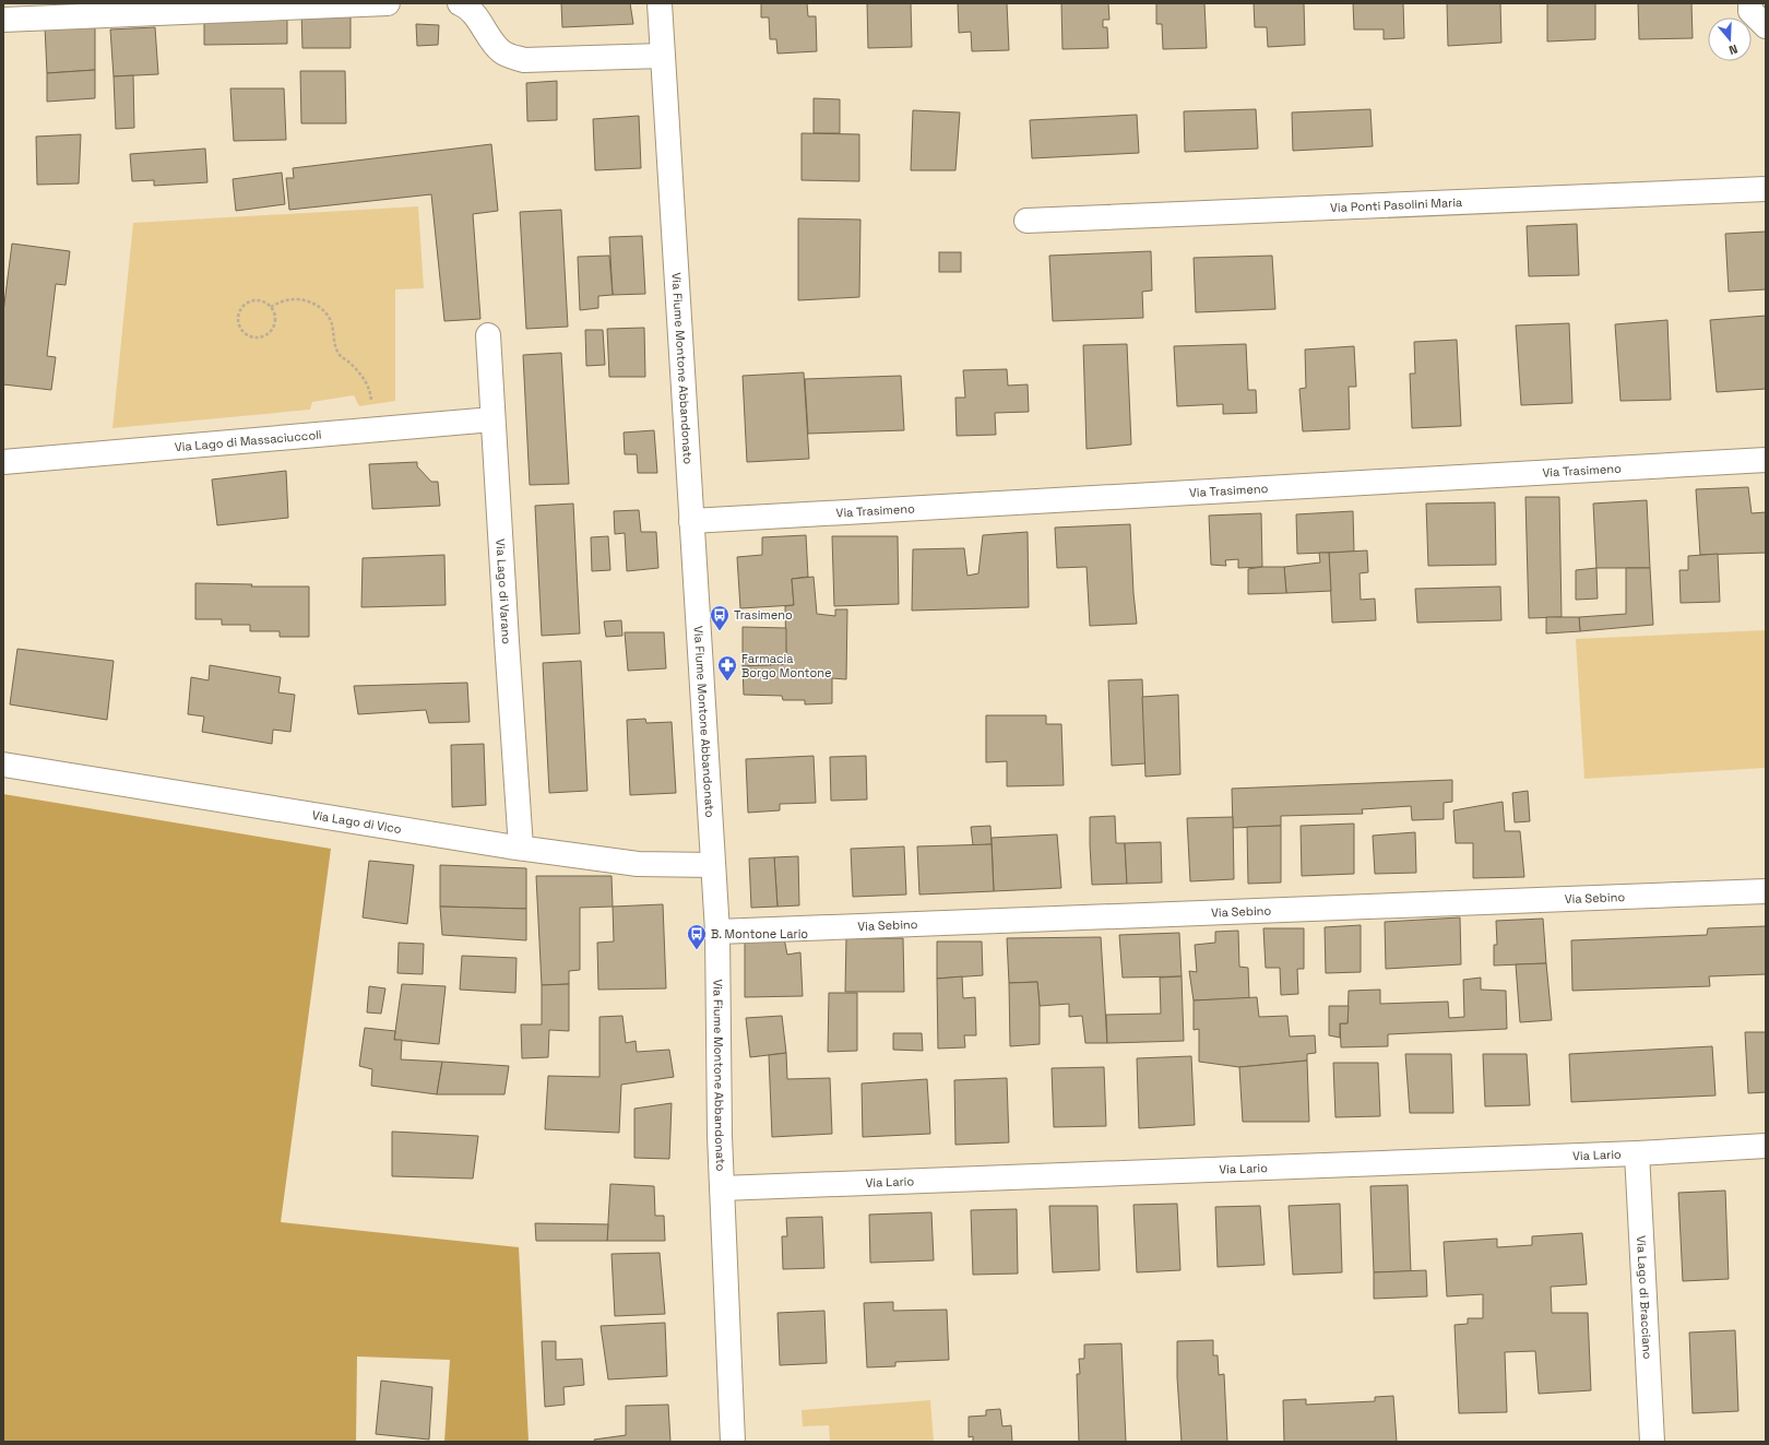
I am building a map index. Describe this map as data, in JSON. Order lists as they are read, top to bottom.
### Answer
{
  "streets": {
    "street": [
      "Via Ponti Pasolini Maria",
      "Via Fiume Montone Abbandonato",
      "Via Lago di Massaciuccoli",
      "Via Trasimeno",
      "Via Lago di Varano",
      "Via Lago di Vico",
      "Via Sebino",
      "Via Lario",
      "Via Lago di Bracciano"
    ]
  },
  "crossings": [
    ["Via Fiume Montone Abbandonato", "Via Trasimeno"],
    ["Via Fiume Montone Abbandonato", "Via Lago di Vico"],
    ["Via Fiume Montone Abbandonato", "Via Sebino"],
    ["Via Fiume Montone Abbandonato", "Via Lario"],
    ["Via Lago di Massaciuccoli", "Via Lago di Varano"],
    ["Via Lago di Varano", "Via Lago di Vico"],
    ["Via Lario", "Via Lago di Bracciano"]
  ],
  "places": {
    "bus stop": ["Trasimeno", "B. Montone Lario"],
    "pharmacy": ["Farmacia Borgo Montone"]
  },
  "north": "bottom"
}
